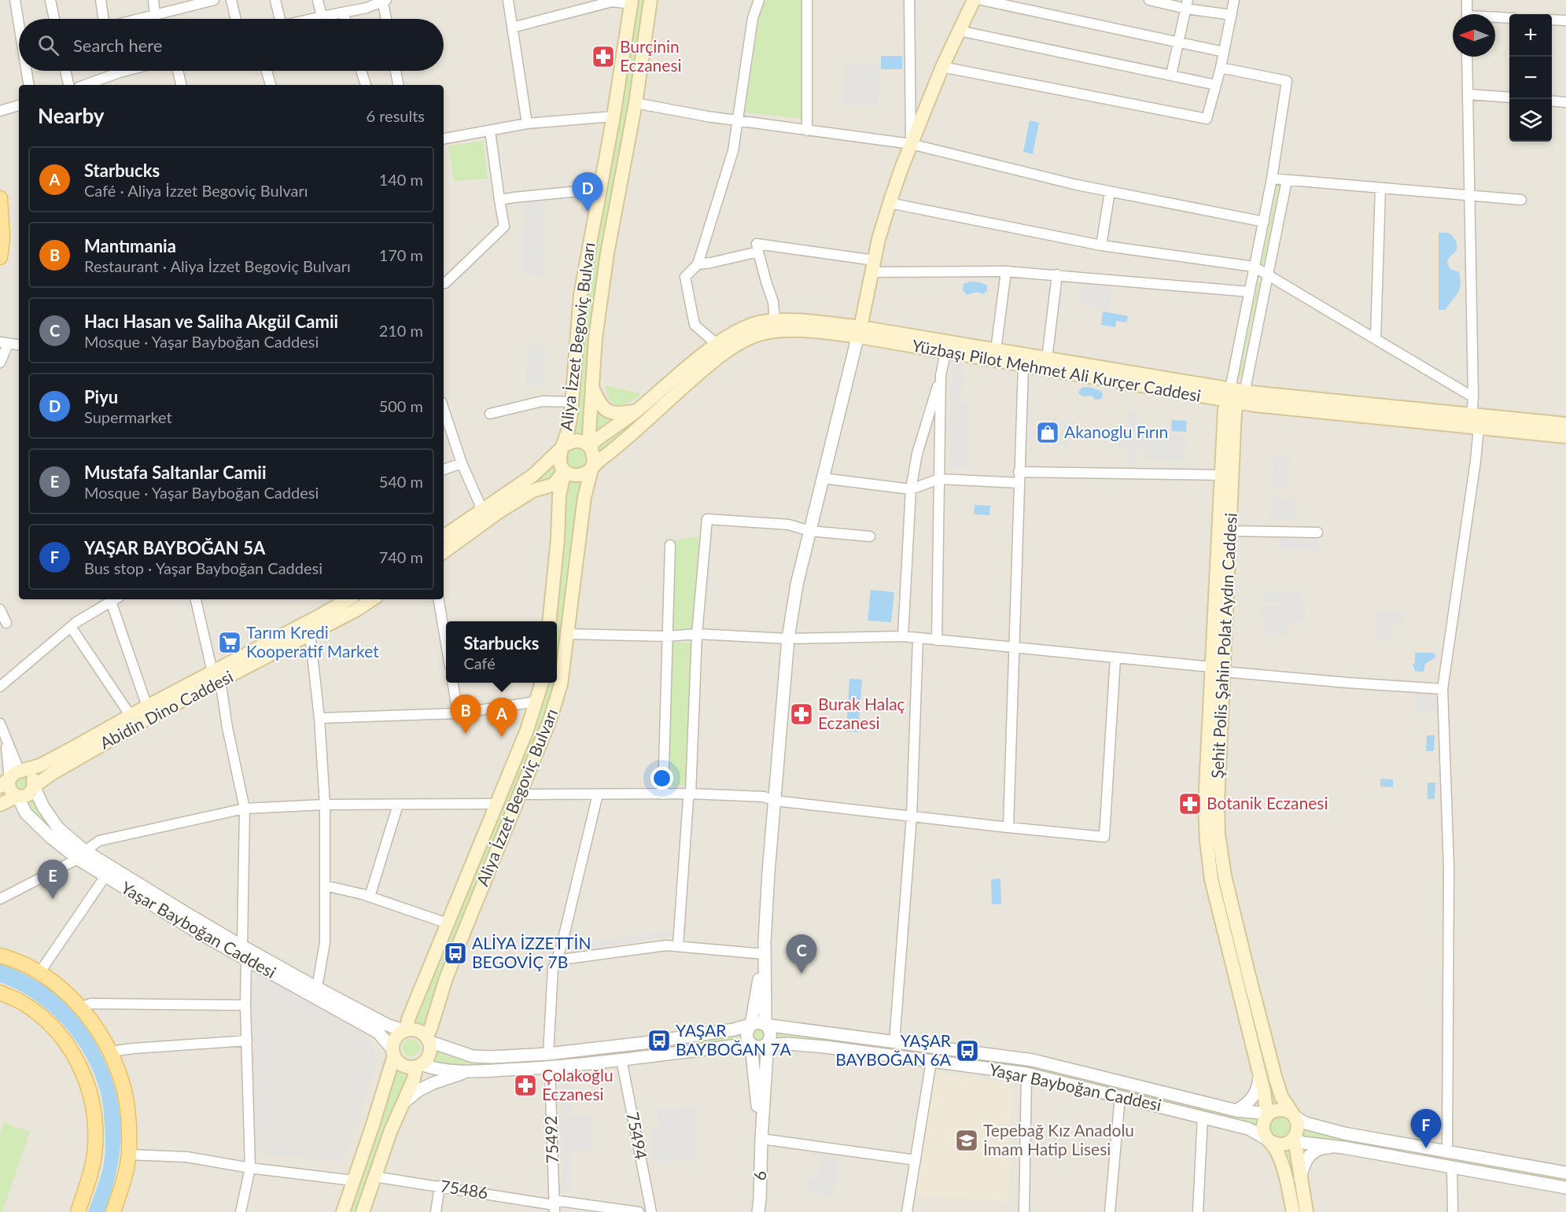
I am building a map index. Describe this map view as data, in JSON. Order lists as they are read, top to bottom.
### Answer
{
  "streets": {
    "main road": [
      "Aliya İzzet Begoviç Bulvarı",
      "Yüzbaşı Pilot Mehmet Ali Kurçer Caddesi",
      "Şehit Polis Şahin Polat Aydın Caddesi",
      "Abidin Dino Caddesi"
    ],
    "street": [
      "Yaşar Bayboğan Caddesi",
      "75494",
      "75492",
      "6",
      "75486"
    ]
  },
  "crossings": [
    ["Aliya İzzet Begoviç Bulvarı", "Yüzbaşı Pilot Mehmet Ali Kurçer Caddesi"],
    ["Aliya İzzet Begoviç Bulvarı", "Yaşar Bayboğan Caddesi"],
    ["Yüzbaşı Pilot Mehmet Ali Kurçer Caddesi", "Şehit Polis Şahin Polat Aydın Caddesi"],
    ["Şehit Polis Şahin Polat Aydın Caddesi", "Yaşar Bayboğan Caddesi"],
    ["Abidin Dino Caddesi", "Yaşar Bayboğan Caddesi"],
    ["Yaşar Bayboğan Caddesi", "75494"],
    ["Yaşar Bayboğan Caddesi", "75492"],
    ["Yaşar Bayboğan Caddesi", "6"],
    ["75492", "75486"]
  ],
  "places": {
    "pharmacy": [
      "Burçinin Eczanesi",
      "Burak Halaç Eczanesi",
      "Botanik Eczanesi",
      "Çolakoğlu Eczanesi"
    ],
    "shop": ["Akanoglu Fırın"],
    "supermarket": ["Tarım Kredi Kooperatif Market"],
    "bus stop": ["ALİYA İZZETTİN BEGOVİÇ 7B", "YAŞAR BAYBOĞAN 7A", "YAŞAR BAYBOĞAN 6A"],
    "school or university": ["Tepebağ Kız Anadolu İmam Hatip Lisesi"]
  },
  "north": "left",
  "page": {
    "map_buttons": ["+", "−"],
    "search": "Search here",
    "heading": ["Nearby", "6 results"],
    "list": [
      {
        "mark": "A",
        "name": "Starbucks",
        "note": "Café · Aliya İzzet Begoviç Bulvarı",
        "value": "140 m"
      },
      {
        "mark": "B",
        "name": "Mantımania",
        "note": "Restaurant · Aliya İzzet Begoviç Bulvarı",
        "value": "170 m"
      },
      {
        "mark": "C",
        "name": "Hacı Hasan ve Saliha Akgül Camii",
        "note": "Mosque · Yaşar Bayboğan Caddesi",
        "value": "210 m"
      },
      {
        "mark": "D",
        "name": "Piyu",
        "note": "Supermarket",
        "value": "500 m"
      },
      {
        "mark": "E",
        "name": "Mustafa Saltanlar Camii",
        "note": "Mosque · Yaşar Bayboğan Caddesi",
        "value": "540 m"
      },
      {
        "mark": "F",
        "name": "YAŞAR BAYBOĞAN 5A",
        "note": "Bus stop · Yaşar Bayboğan Caddesi",
        "value": "740 m"
      }
    ],
    "pins": [
      "D",
      "B",
      "A",
      "E",
      "C",
      "F"
    ],
    "popup": ["Starbucks", "Café"]
  }
}
